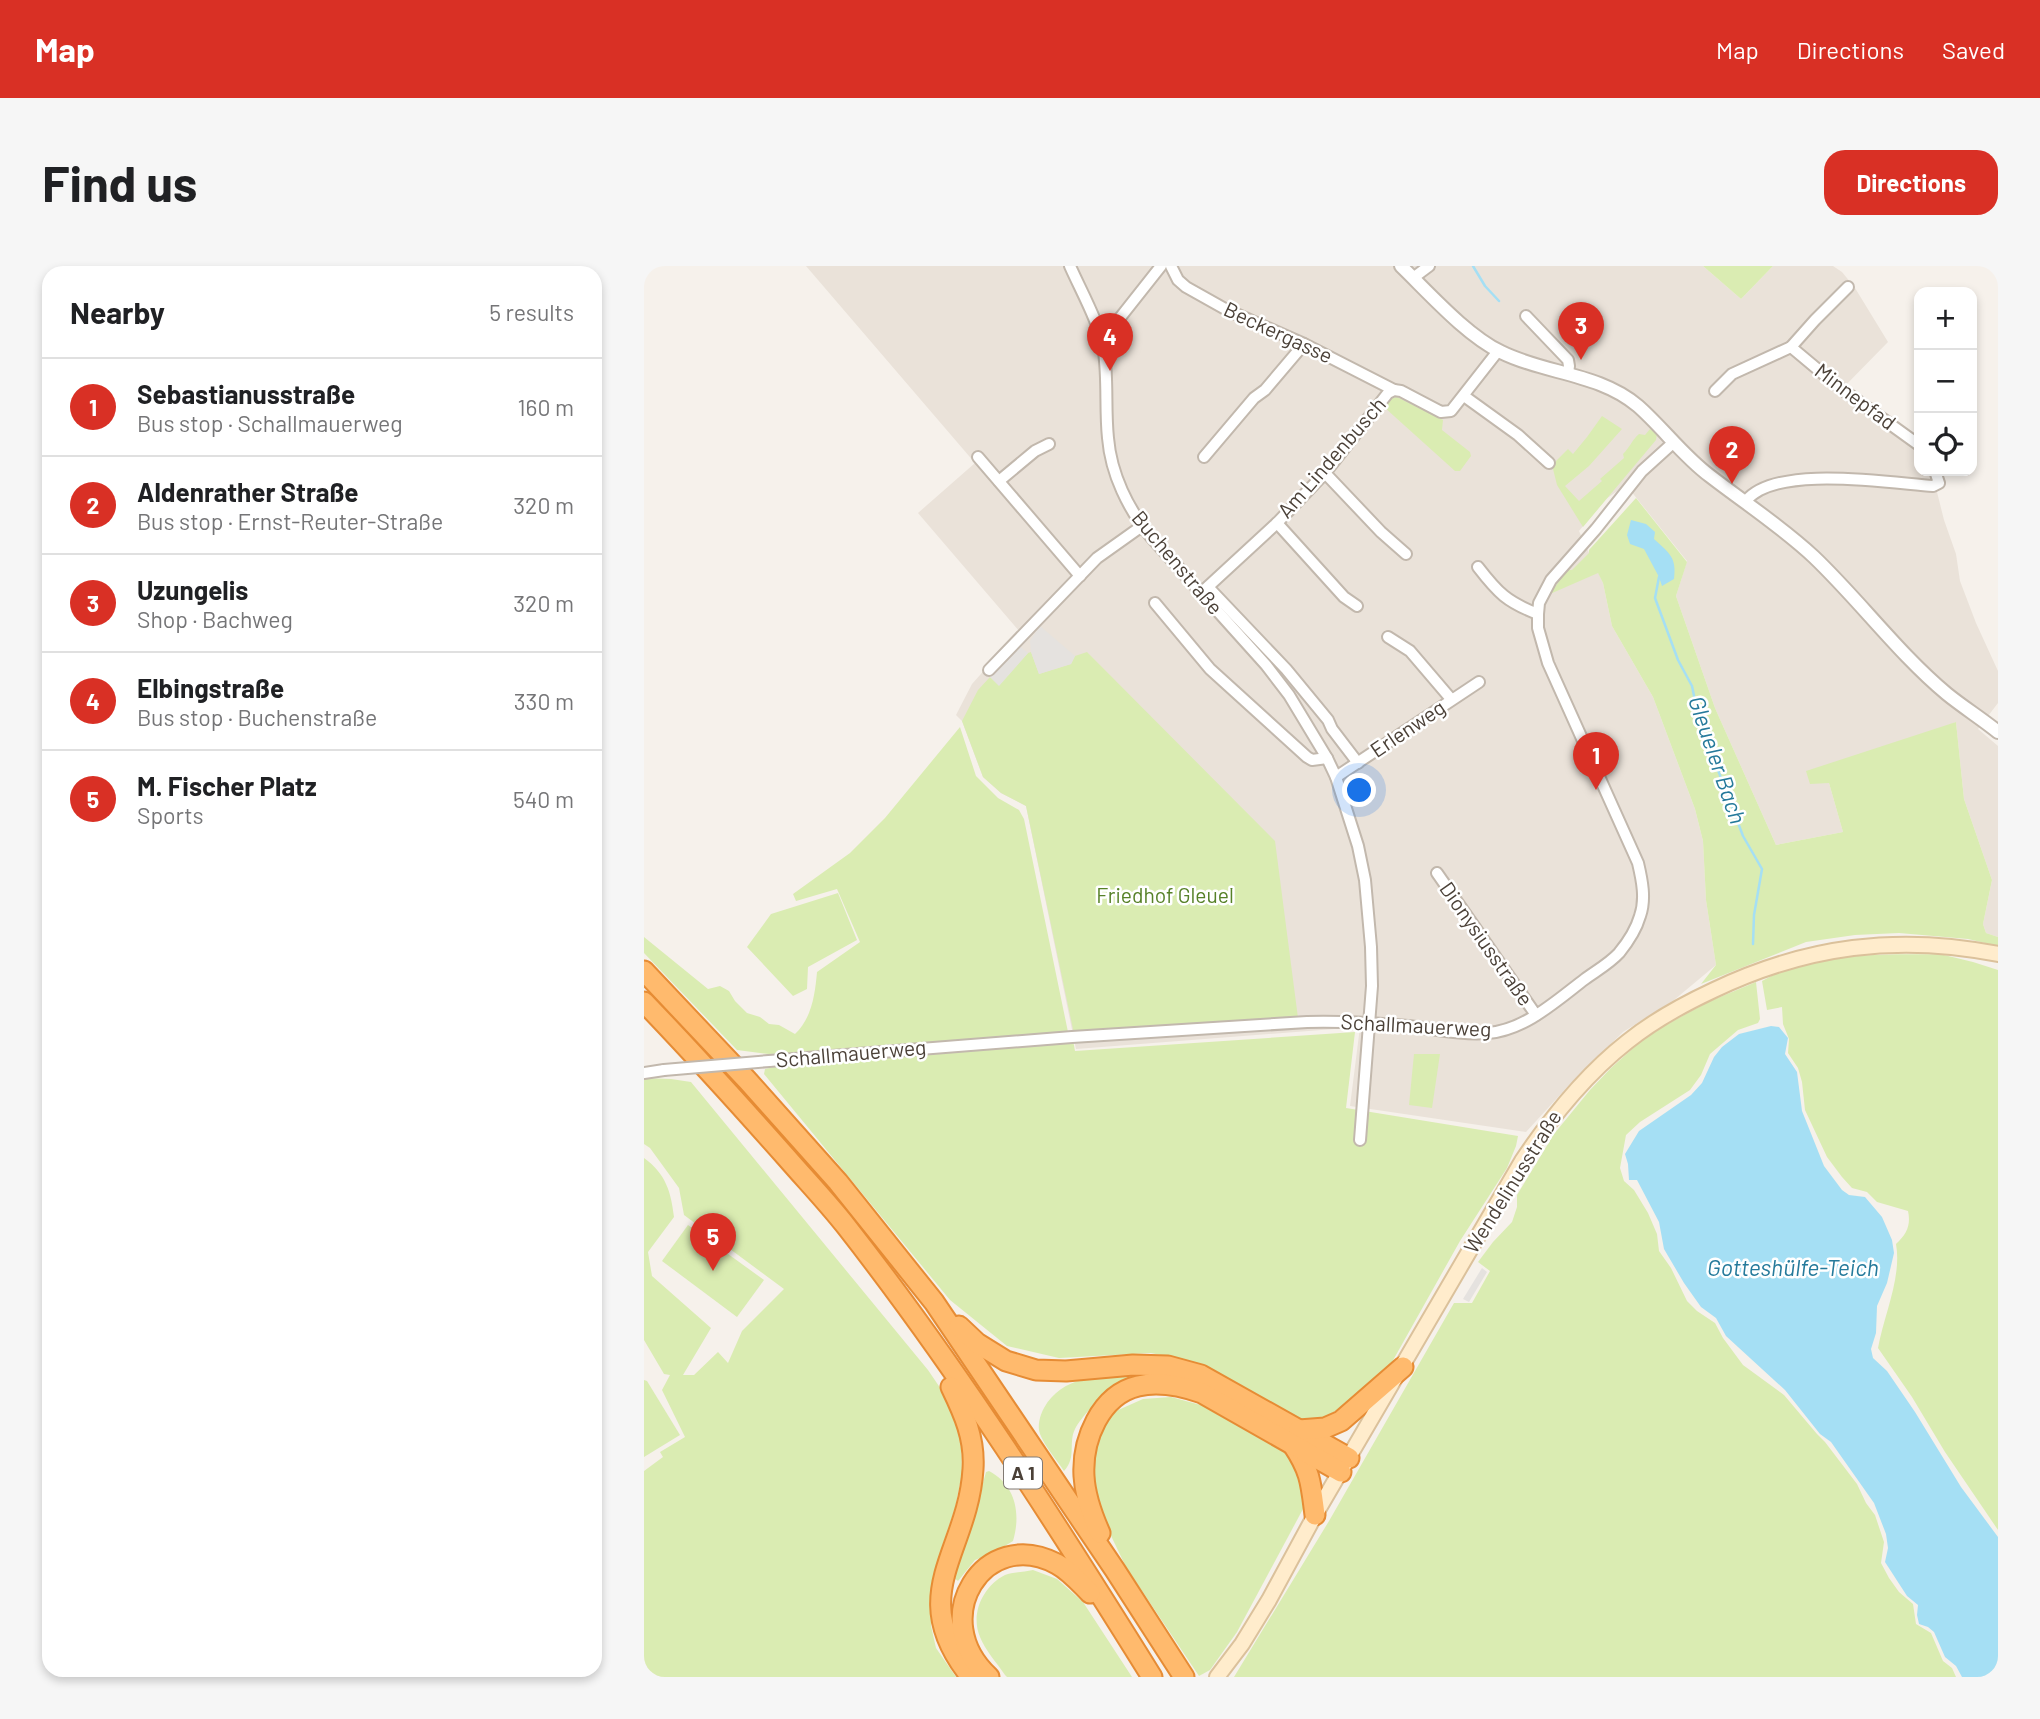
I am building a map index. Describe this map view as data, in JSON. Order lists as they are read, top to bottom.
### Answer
{
  "streets": {
    "highway": ["A 1"],
    "main road": ["Wendelinusstraße"],
    "street": [
      "Beckergasse",
      "Minnepfad",
      "Am Lindenbusch",
      "Buchenstraße",
      "Erlenweg",
      "Dionysiusstraße",
      "Schallmauerweg"
    ]
  },
  "crossings": [
    ["Beckergasse", "Am Lindenbusch"],
    ["Am Lindenbusch", "Buchenstraße"],
    ["Buchenstraße", "Erlenweg"],
    ["Buchenstraße", "Schallmauerweg"],
    ["Dionysiusstraße", "Schallmauerweg"]
  ],
  "water": ["Gleueler Bach", "Gotteshülfe-Teich"],
  "parks": ["Friedhof Gleuel"],
  "page": {
    "header": "Map",
    "nav": ["Map", "Directions", "Saved"],
    "buttons": "Directions",
    "title": "Find us",
    "heading": ["Nearby", "5 results"],
    "map_buttons": ["+", "−"],
    "pins": [
      "3",
      "4",
      "2",
      "1",
      "5"
    ],
    "list": [
      {
        "mark": "1",
        "name": "Sebastianusstraße",
        "note": "Bus stop · Schallmauerweg",
        "value": "160 m"
      },
      {
        "mark": "2",
        "name": "Aldenrather Straße",
        "note": "Bus stop · Ernst-Reuter-Straße",
        "value": "320 m"
      },
      {
        "mark": "3",
        "name": "Uzungelis",
        "note": "Shop · Bachweg",
        "value": "320 m"
      },
      {
        "mark": "4",
        "name": "Elbingstraße",
        "note": "Bus stop · Buchenstraße",
        "value": "330 m"
      },
      {
        "mark": "5",
        "name": "M. Fischer Platz",
        "note": "Sports",
        "value": "540 m"
      }
    ]
  }
}
